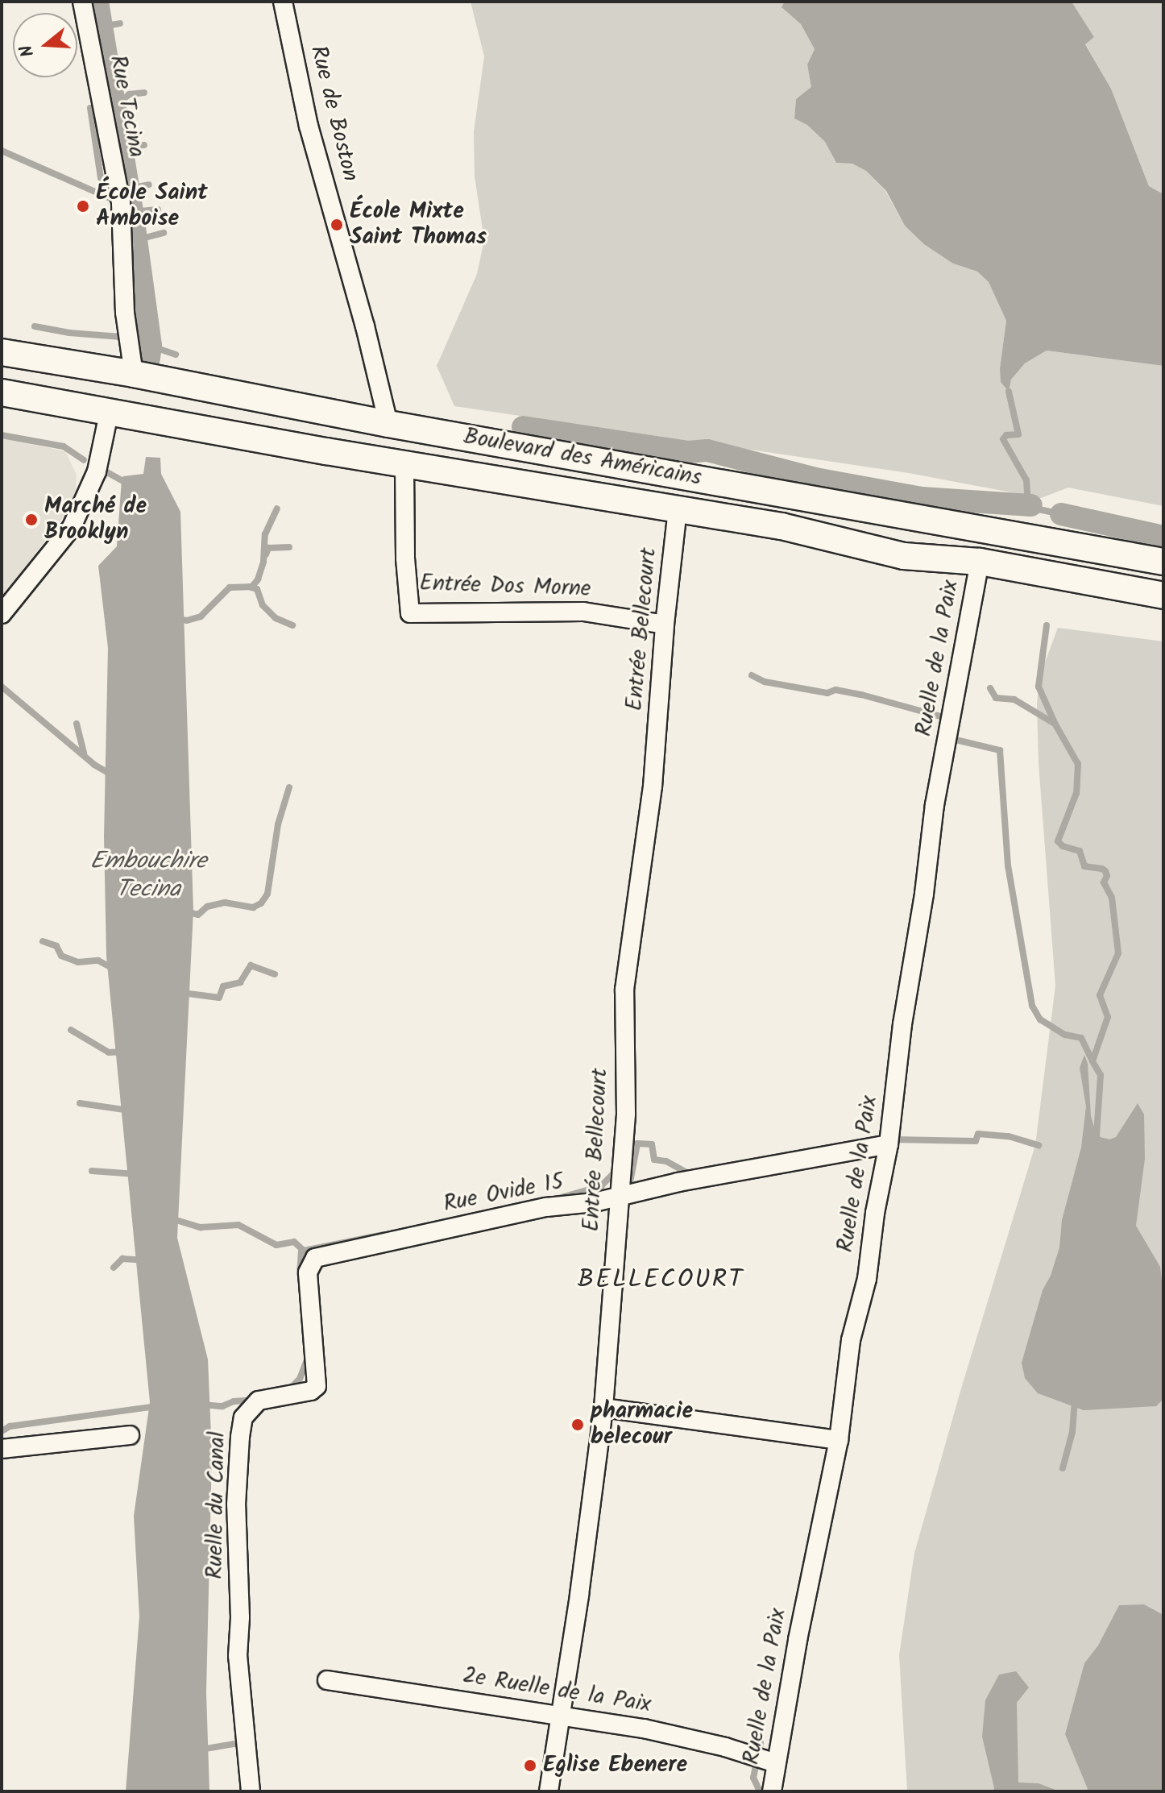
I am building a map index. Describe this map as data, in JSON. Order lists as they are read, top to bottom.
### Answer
{
  "streets": {
    "main road": ["Boulevard des Américains"],
    "street": [
      "Rue Tecina",
      "Rue de Boston",
      "Entrée Dos Morne",
      "Entrée Bellecourt",
      "Ruelle de la Paix",
      "Rue Ovide 15",
      "Ruelle du Canal",
      "2e Ruelle de la Paix"
    ]
  },
  "crossings": [
    ["Rue Tecina", "Boulevard des Américains"],
    ["Rue de Boston", "Boulevard des Américains"],
    ["Boulevard des Américains", "Entrée Dos Morne"],
    ["Boulevard des Américains", "Entrée Bellecourt"],
    ["Boulevard des Américains", "Ruelle de la Paix"],
    ["Entrée Dos Morne", "Entrée Bellecourt"],
    ["Entrée Bellecourt", "Rue Ovide 15"],
    ["Entrée Bellecourt", "2e Ruelle de la Paix"],
    ["Ruelle de la Paix", "Rue Ovide 15"],
    ["Ruelle de la Paix", "2e Ruelle de la Paix"],
    ["Rue Ovide 15", "Ruelle du Canal"]
  ],
  "districts": ["BELLECOURT"],
  "water": ["Embouchire Tecina"],
  "places": [
    "École Saint Amboise",
    "École Mixte Saint Thomas",
    "Marché de Brooklyn",
    "pharmacie belecour",
    "Eglise Ebenere"
  ],
  "north": "left"
}
